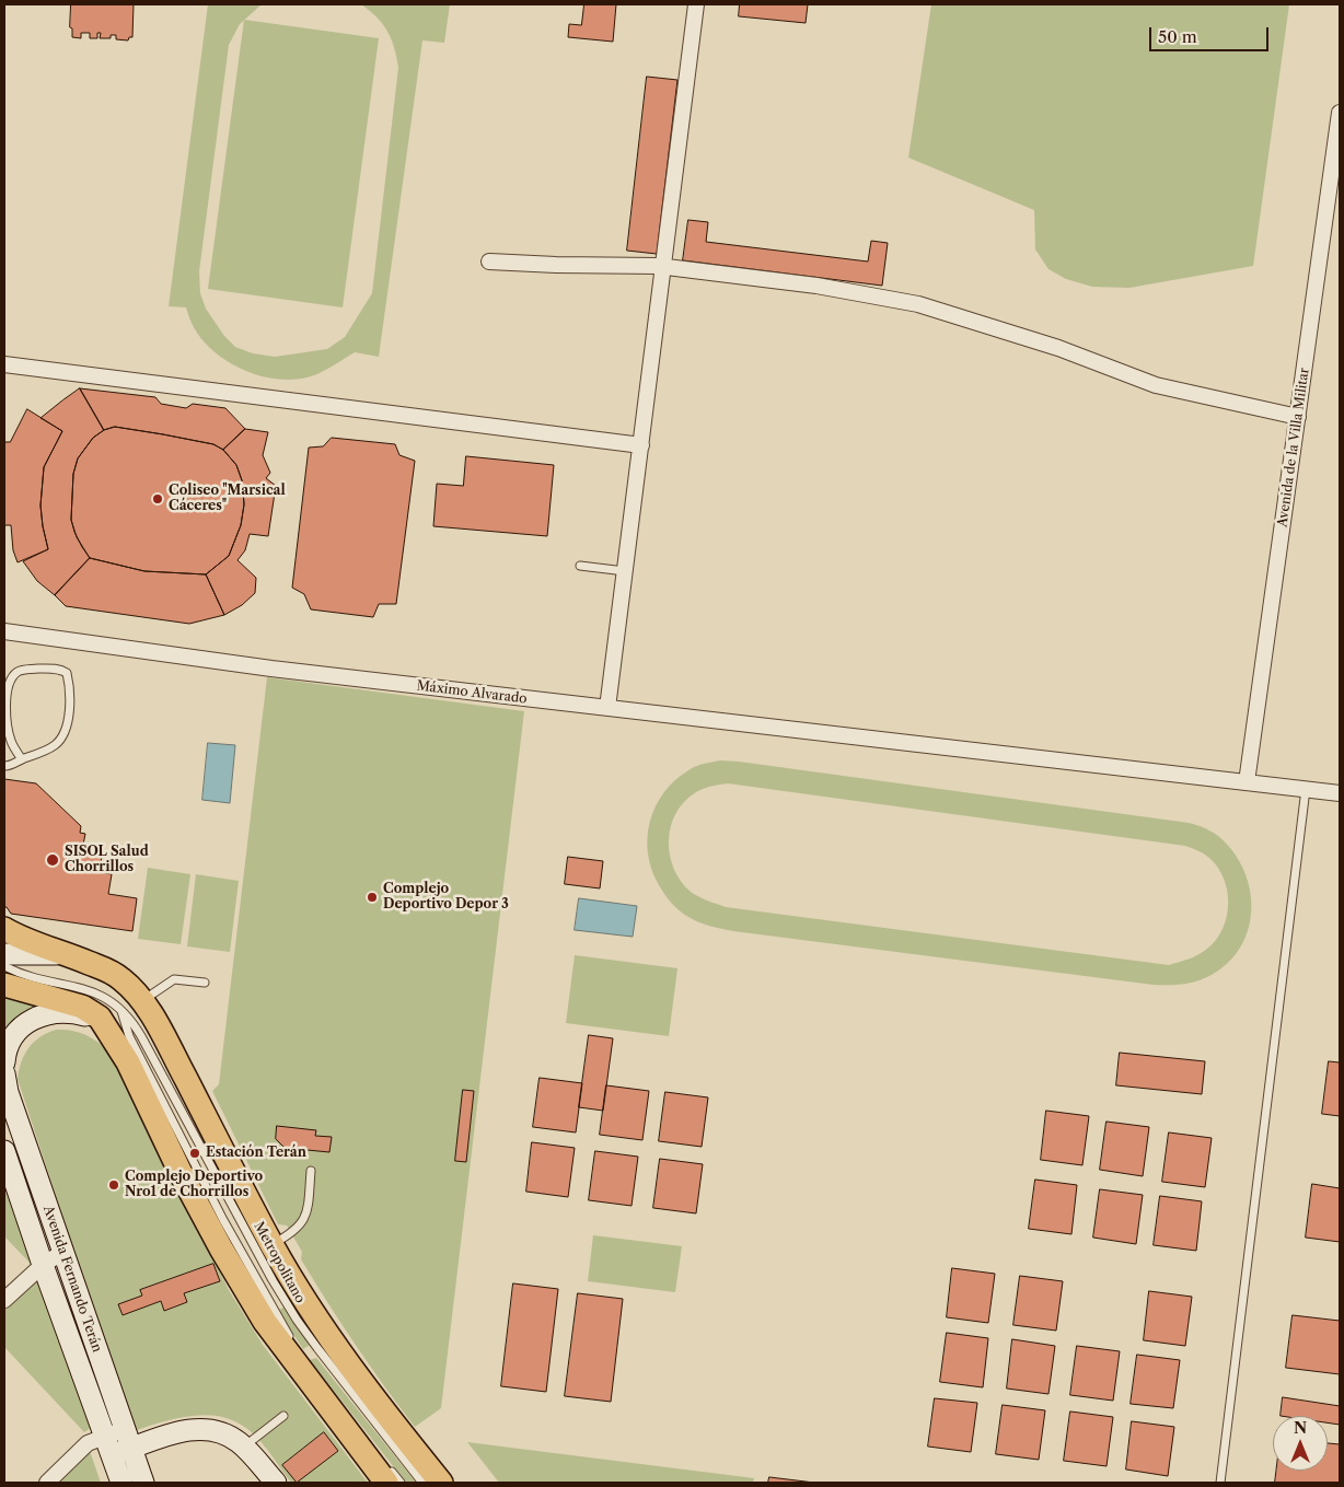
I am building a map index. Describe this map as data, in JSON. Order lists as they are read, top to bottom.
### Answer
{
  "streets": {
    "main road": ["Avenida Fernando Terán"],
    "street": ["Avenida de la Villa Militar", "Máximo Alvarado"],
    "lane": ["Metropolitano"]
  },
  "crossings": [
    ["Avenida de la Villa Militar", "Máximo Alvarado"]
  ],
  "places": [
    "Coliseo \"Marsical Cáceres\"",
    "SISOL Salud Chorrillos",
    "Complejo Deportivo Depor 3",
    "Estación Terán",
    "Complejo Deportivo Nro1 de Chorrillos"
  ],
  "scale_bar": "50 m",
  "north": "top"
}
